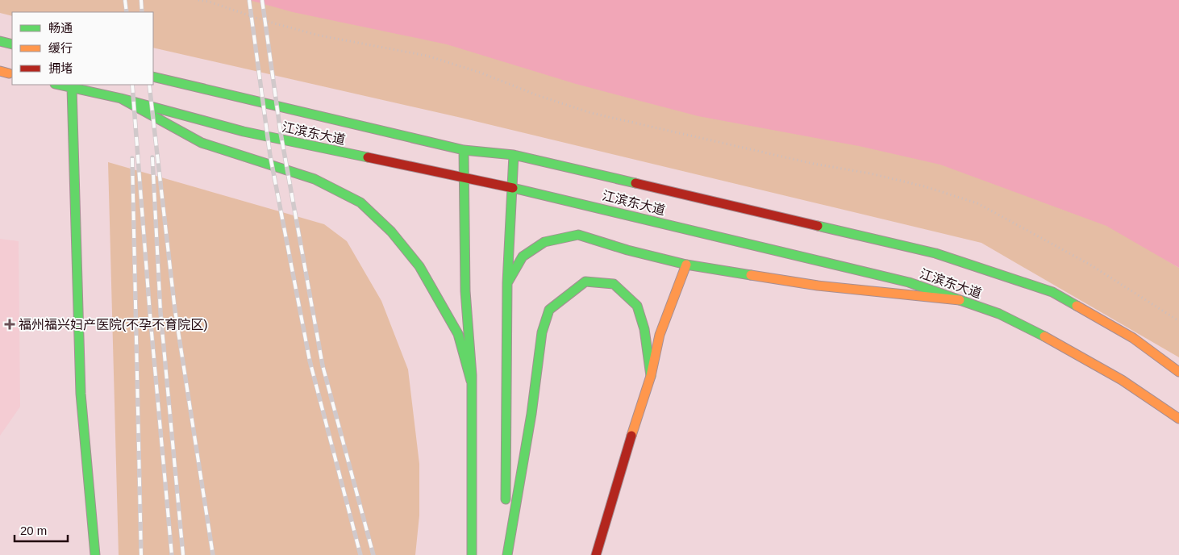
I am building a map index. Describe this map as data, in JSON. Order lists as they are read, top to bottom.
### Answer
{
  "streets": {
    "main road": ["江滨东大道"]
  },
  "places": {
    "health": ["福州福兴妇产医院(不孕不育院区)"]
  },
  "legend": ["畅通", "缓行", "拥堵"],
  "scale_bar": "20 m"
}
